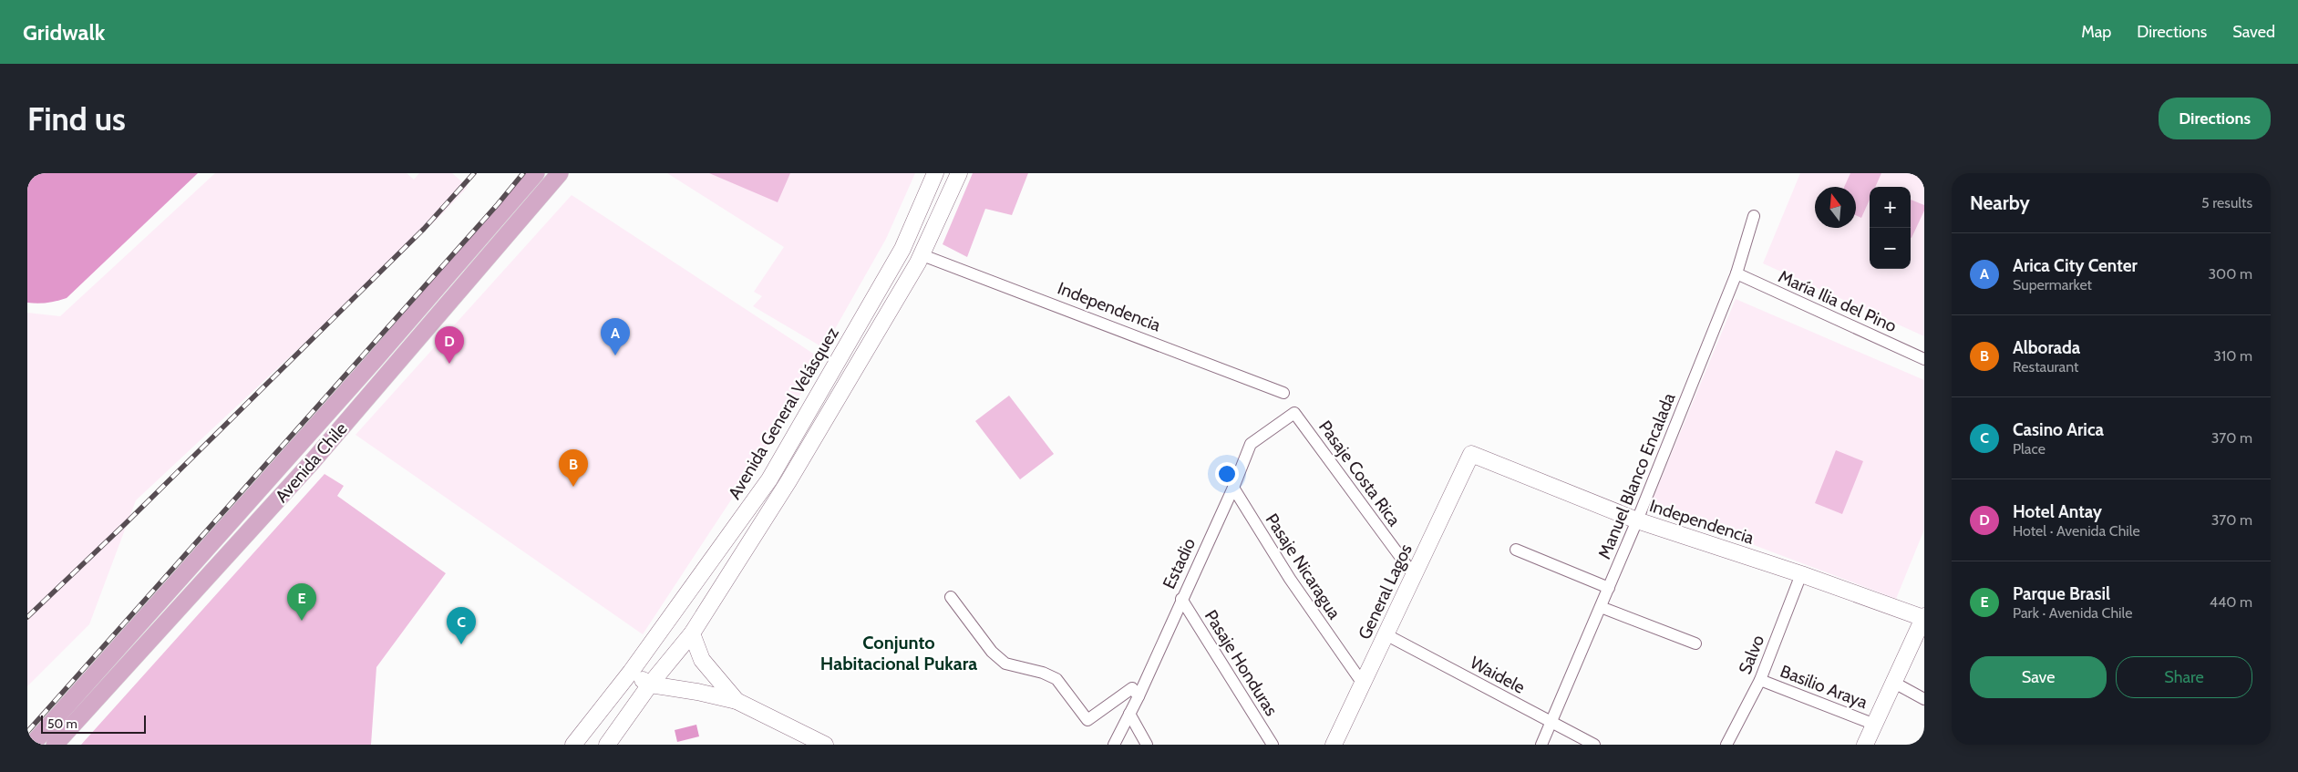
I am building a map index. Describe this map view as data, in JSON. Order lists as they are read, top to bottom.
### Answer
{
  "streets": {
    "main road": [
      "Independencia",
      "Avenida General Velásquez",
      "Avenida Chile",
      "General Lagos"
    ],
    "street": [
      "María Ilia del Pino",
      "Pasaje Costa Rica",
      "Manuel Blanco Encalada",
      "Estadio",
      "Pasaje Nicaragua",
      "Salvo",
      "Pasaje Honduras",
      "Waidele",
      "Basilio Araya"
    ]
  },
  "crossings": [
    ["María Ilia del Pino", "Manuel Blanco Encalada"],
    ["Independencia", "Manuel Blanco Encalada"],
    ["Independencia", "General Lagos"],
    ["Independencia", "Salvo"],
    ["Pasaje Costa Rica", "Estadio"],
    ["Pasaje Costa Rica", "General Lagos"],
    ["Manuel Blanco Encalada", "Waidele"],
    ["Estadio", "Pasaje Nicaragua"],
    ["Estadio", "Pasaje Honduras"],
    ["Pasaje Nicaragua", "General Lagos"],
    ["General Lagos", "Waidele"],
    ["Salvo", "Basilio Araya"]
  ],
  "districts": ["Conjunto Habitacional Pukara"],
  "scale_bar": "50 m",
  "north": "top",
  "page": {
    "header": "Gridwalk",
    "nav": ["Map", "Directions", "Saved"],
    "buttons": [
      "Directions",
      ["Save", "Share"]
    ],
    "title": "Find us",
    "heading": ["Nearby", "5 results"],
    "map_buttons": ["+", "−"],
    "list": [
      {
        "mark": "A",
        "name": "Arica City Center",
        "note": "Supermarket",
        "value": "300 m"
      },
      {
        "mark": "B",
        "name": "Alborada",
        "note": "Restaurant",
        "value": "310 m"
      },
      {
        "mark": "C",
        "name": "Casino Arica",
        "note": "Place",
        "value": "370 m"
      },
      {
        "mark": "D",
        "name": "Hotel Antay",
        "note": "Hotel · Avenida Chile",
        "value": "370 m"
      },
      {
        "mark": "E",
        "name": "Parque Brasil",
        "note": "Park · Avenida Chile",
        "value": "440 m"
      }
    ],
    "pins": [
      "A",
      "D",
      "B",
      "E",
      "C"
    ],
    "scale": "50 m"
  }
}
